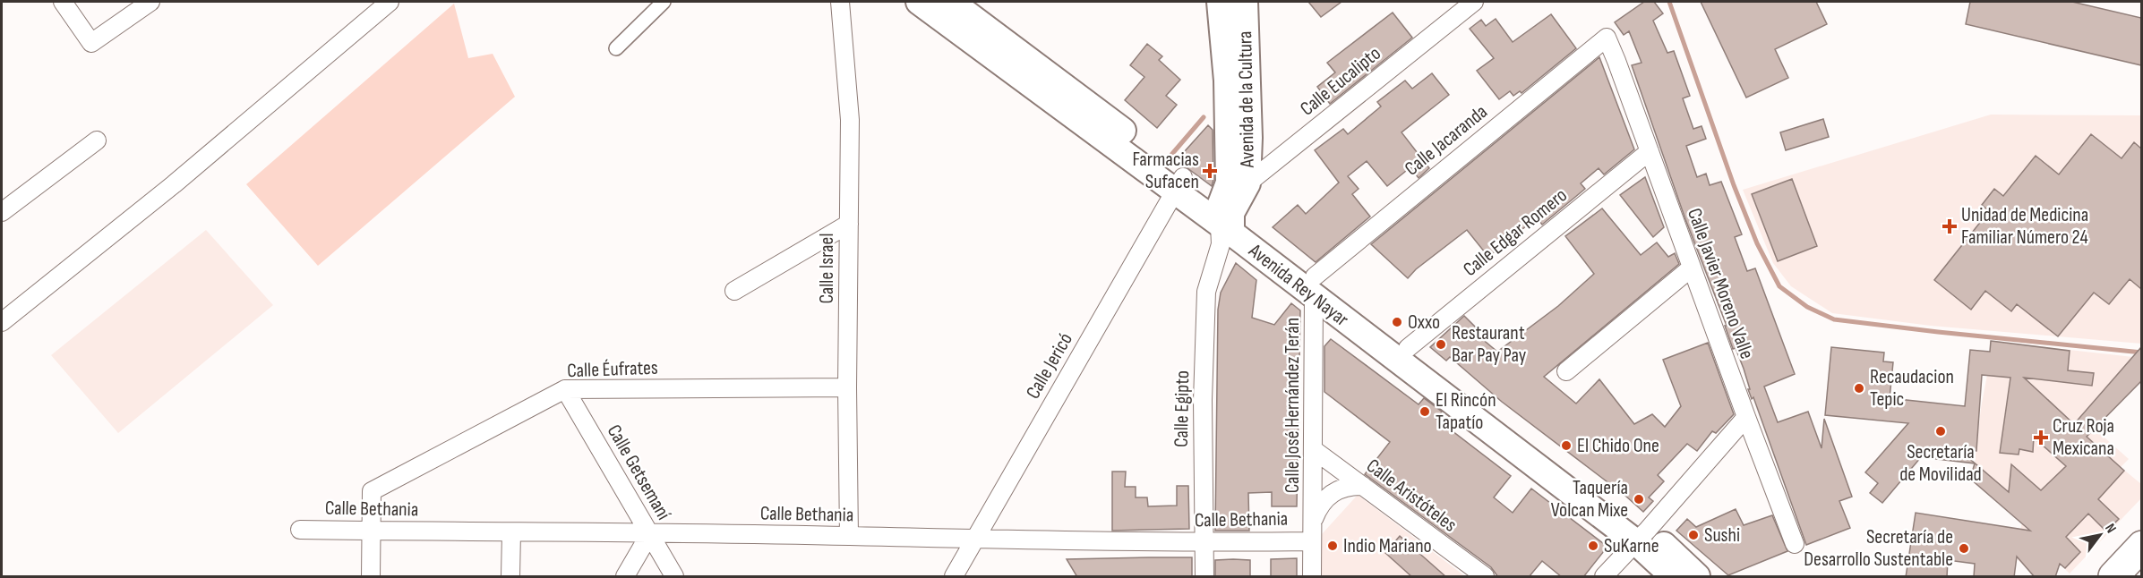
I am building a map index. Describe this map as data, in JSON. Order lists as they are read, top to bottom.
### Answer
{
  "streets": {
    "main road": ["Avenida de la Cultura", "Avenida Rey Nayar"],
    "street": [
      "Calle Eucalipto",
      "Calle Jacaranda",
      "Calle Edgar Romero",
      "Calle Israel",
      "Calle Javier Moreno Valle",
      "Calle Jericó",
      "Calle Éufrates",
      "Calle José Hernández Terán",
      "Calle Egipto",
      "Calle Getsemaní",
      "Calle Aristóteles",
      "Calle Bethania"
    ]
  },
  "crossings": [
    ["Calle Eucalipto", "Avenida de la Cultura"],
    ["Calle Eucalipto", "Avenida Rey Nayar"],
    ["Calle Eucalipto", "Calle Egipto"],
    ["Avenida de la Cultura", "Avenida Rey Nayar"],
    ["Avenida de la Cultura", "Calle Egipto"],
    ["Calle Jacaranda", "Calle Javier Moreno Valle"],
    ["Calle Jacaranda", "Avenida Rey Nayar"],
    ["Calle Jacaranda", "Calle José Hernández Terán"],
    ["Calle Edgar Romero", "Calle Javier Moreno Valle"],
    ["Calle Edgar Romero", "Avenida Rey Nayar"],
    ["Calle Israel", "Calle Éufrates"],
    ["Calle Israel", "Calle Bethania"],
    ["Avenida Rey Nayar", "Calle Jericó"],
    ["Avenida Rey Nayar", "Calle José Hernández Terán"],
    ["Avenida Rey Nayar", "Calle Egipto"],
    ["Calle Jericó", "Calle Bethania"],
    ["Calle Éufrates", "Calle Getsemaní"],
    ["Calle Éufrates", "Calle Bethania"],
    ["Calle José Hernández Terán", "Calle Aristóteles"],
    ["Calle José Hernández Terán", "Calle Bethania"],
    ["Calle Egipto", "Calle Bethania"],
    ["Calle Getsemaní", "Calle Bethania"]
  ],
  "places": {
    "health": ["Farmacias Sufacen", "Unidad de Medicina Familiar Número 24", "Cruz Roja Mexicana"],
    "other": [
      "Oxxo",
      "Restaurant Bar Pay Pay",
      "Recaudacion Tepic",
      "El Rincón Tapatío",
      "Secretaría de Movilidad",
      "El Chido One",
      "Taquería Volcan Mixe",
      "Sushi",
      "Indio Mariano",
      "SuKarne",
      "Secretaría de Desarrollo Sustentable"
    ]
  },
  "north": "top right"
}
